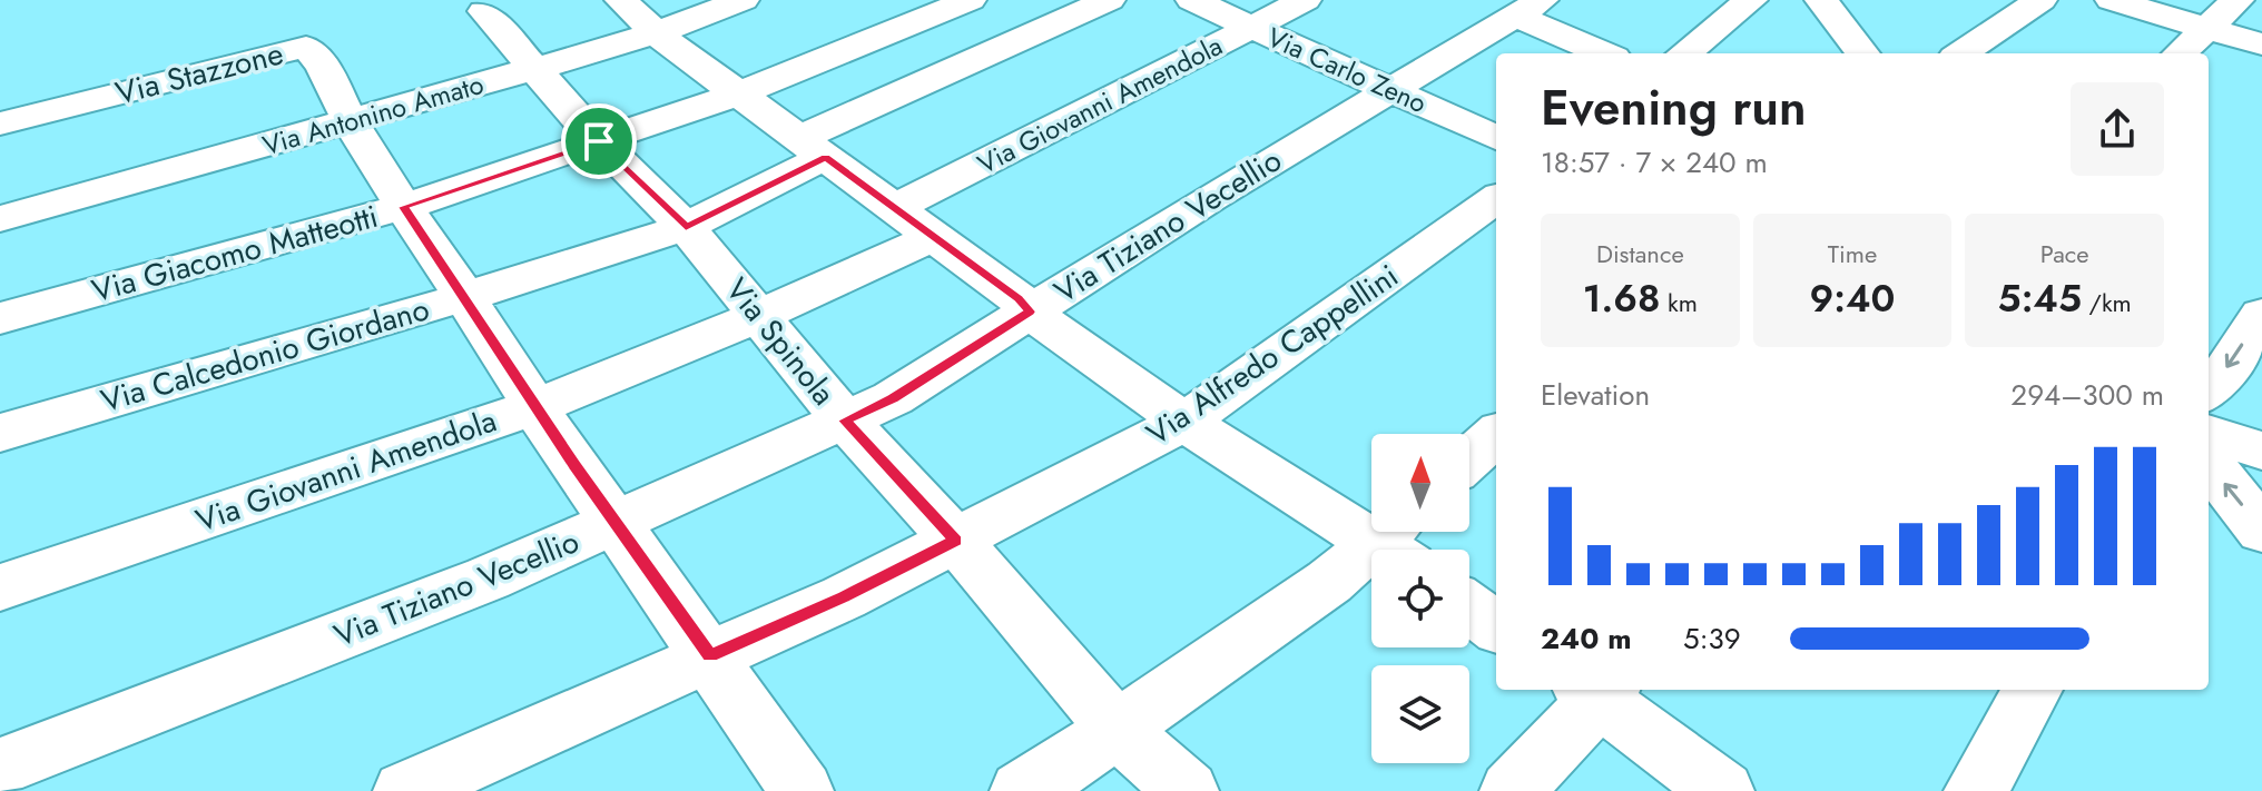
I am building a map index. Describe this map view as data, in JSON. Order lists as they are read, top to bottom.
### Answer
{
  "streets": {
    "street": [
      "Via Carlo Zeno",
      "Via Stazzone",
      "Via Giovanni Amendola",
      "Via Antonino Amato",
      "Via Tiziano Vecellio",
      "Via Giacomo Matteotti",
      "Via Spinola",
      "Via Calcedonio Giordano",
      "Via Alfredo Cappellini"
    ]
  },
  "crossings": [
    ["Via Carlo Zeno", "Via Giovanni Amendola"],
    ["Via Carlo Zeno", "Via Tiziano Vecellio"],
    ["Via Stazzone", "Via Giovanni Amendola"],
    ["Via Stazzone", "Via Antonino Amato"],
    ["Via Stazzone", "Via Tiziano Vecellio"],
    ["Via Stazzone", "Via Giacomo Matteotti"],
    ["Via Stazzone", "Via Calcedonio Giordano"],
    ["Via Stazzone", "Via Alfredo Cappellini"],
    ["Via Giovanni Amendola", "Via Spinola"],
    ["Via Antonino Amato", "Via Spinola"],
    ["Via Tiziano Vecellio", "Via Spinola"],
    ["Via Giacomo Matteotti", "Via Spinola"],
    ["Via Spinola", "Via Calcedonio Giordano"],
    ["Via Spinola", "Via Alfredo Cappellini"]
  ],
  "north": "top",
  "page": {
    "heading": ["Evening run", "18:57 · 7 × 240 m"],
    "stats": [
      ["Distance", "1.68 km"],
      ["Time", "9:40"],
      ["Pace", "5:45 /km"]
    ],
    "chart": ["Elevation", "294–300 m"],
    "list": [
      {
        "name": "240 m",
        "note": "5:39"
      }
    ]
  }
}
